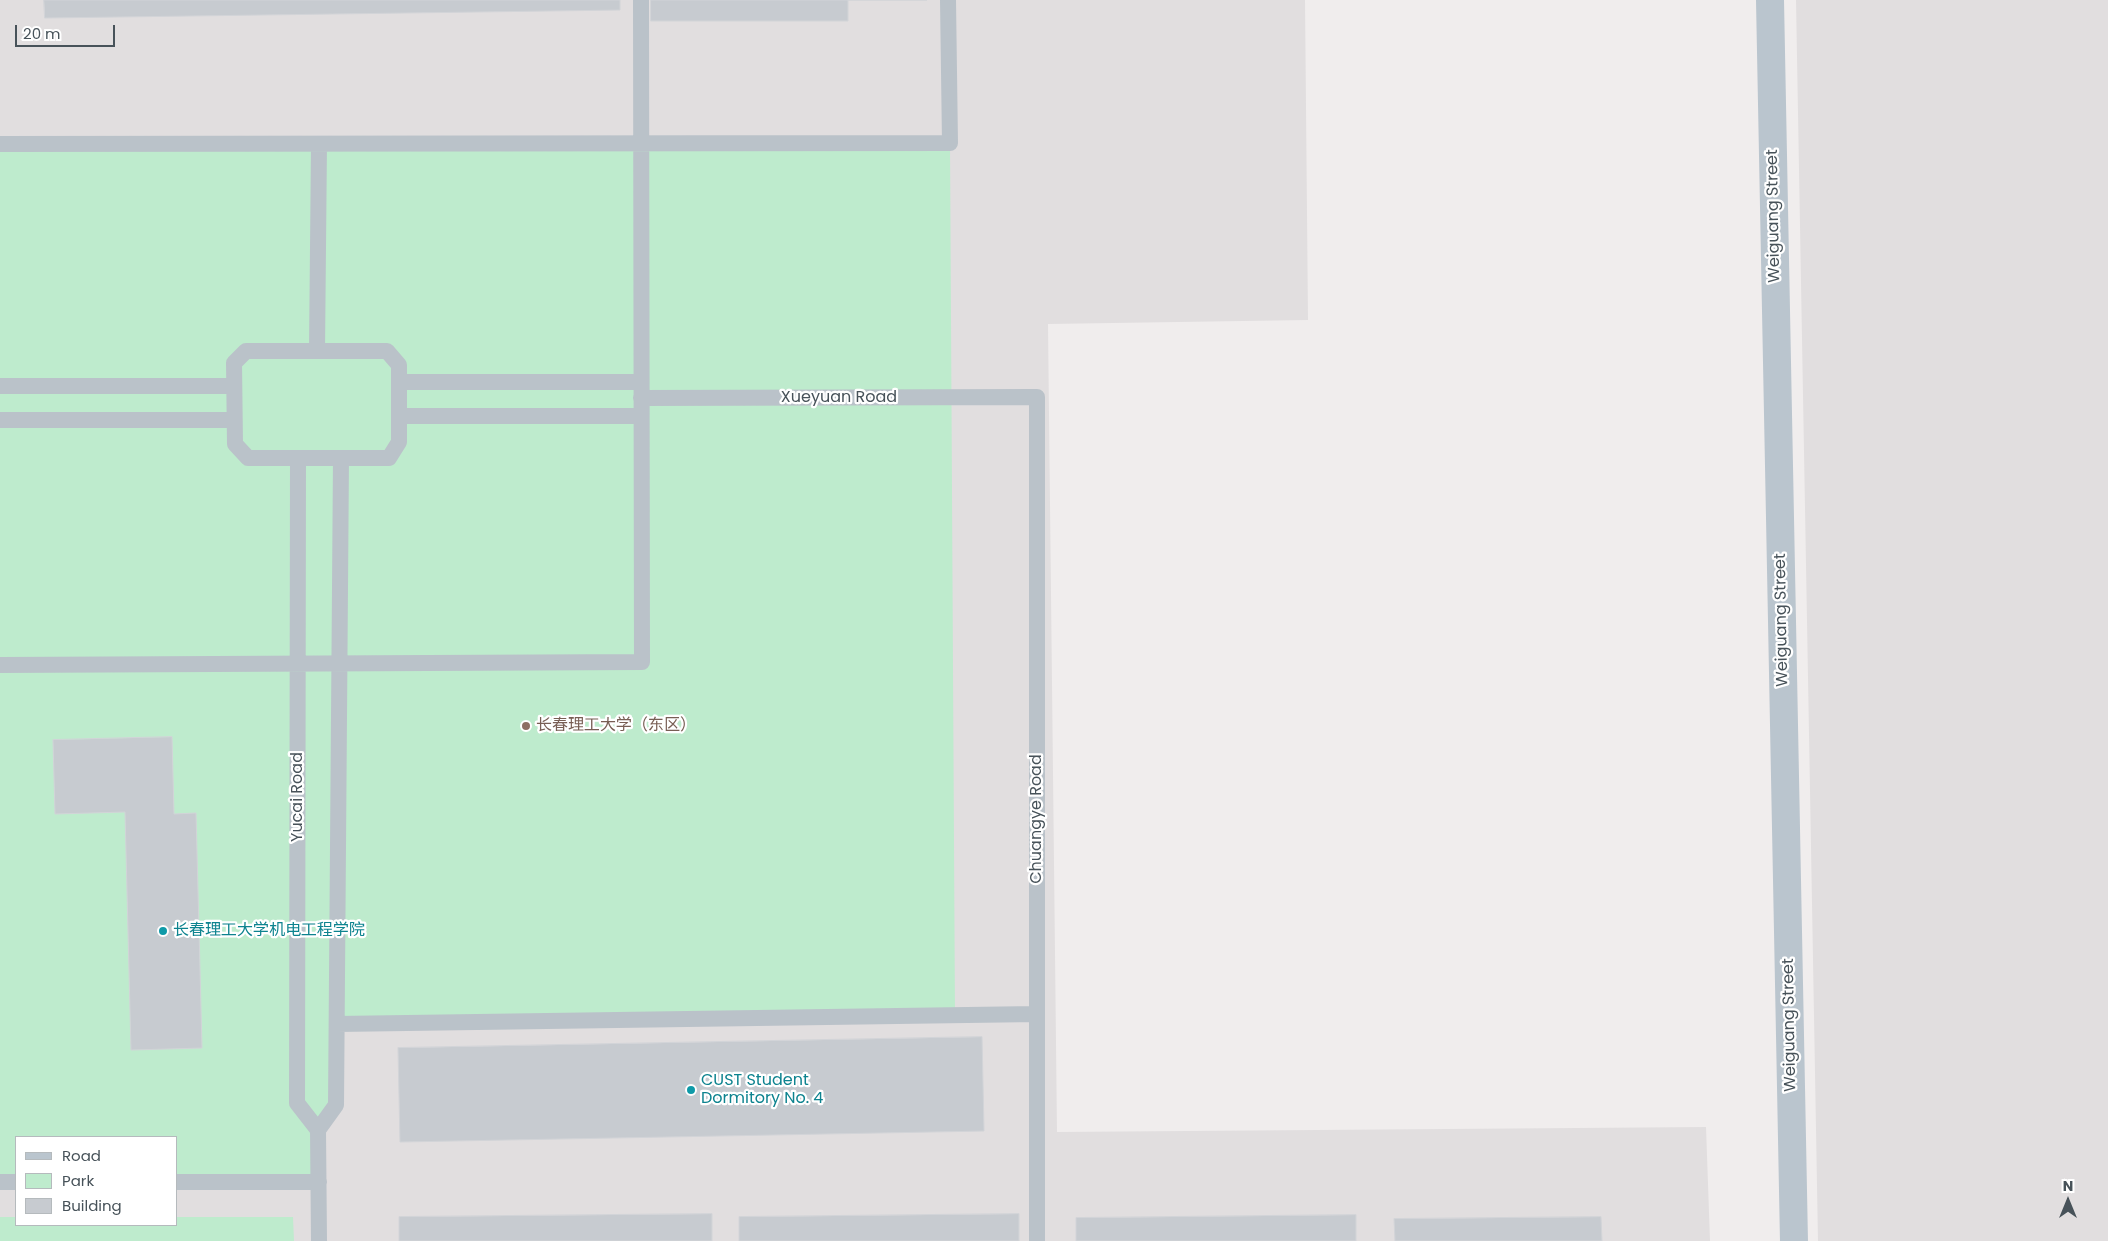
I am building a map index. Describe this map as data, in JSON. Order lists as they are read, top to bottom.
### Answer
{
  "streets": {
    "main road": ["Weiguang Street"],
    "lane": ["Xueyuan Road", "Yucai Road", "Chuangye Road"]
  },
  "crossings": [
    ["Xueyuan Road", "Chuangye Road"]
  ],
  "places": ["长春理工大学（东区）", "长春理工大学机电工程学院", "CUST Student Dormitory No. 4"],
  "legend": ["Road", "Park", "Building"],
  "scale_bar": "20 m",
  "north": "top"
}
